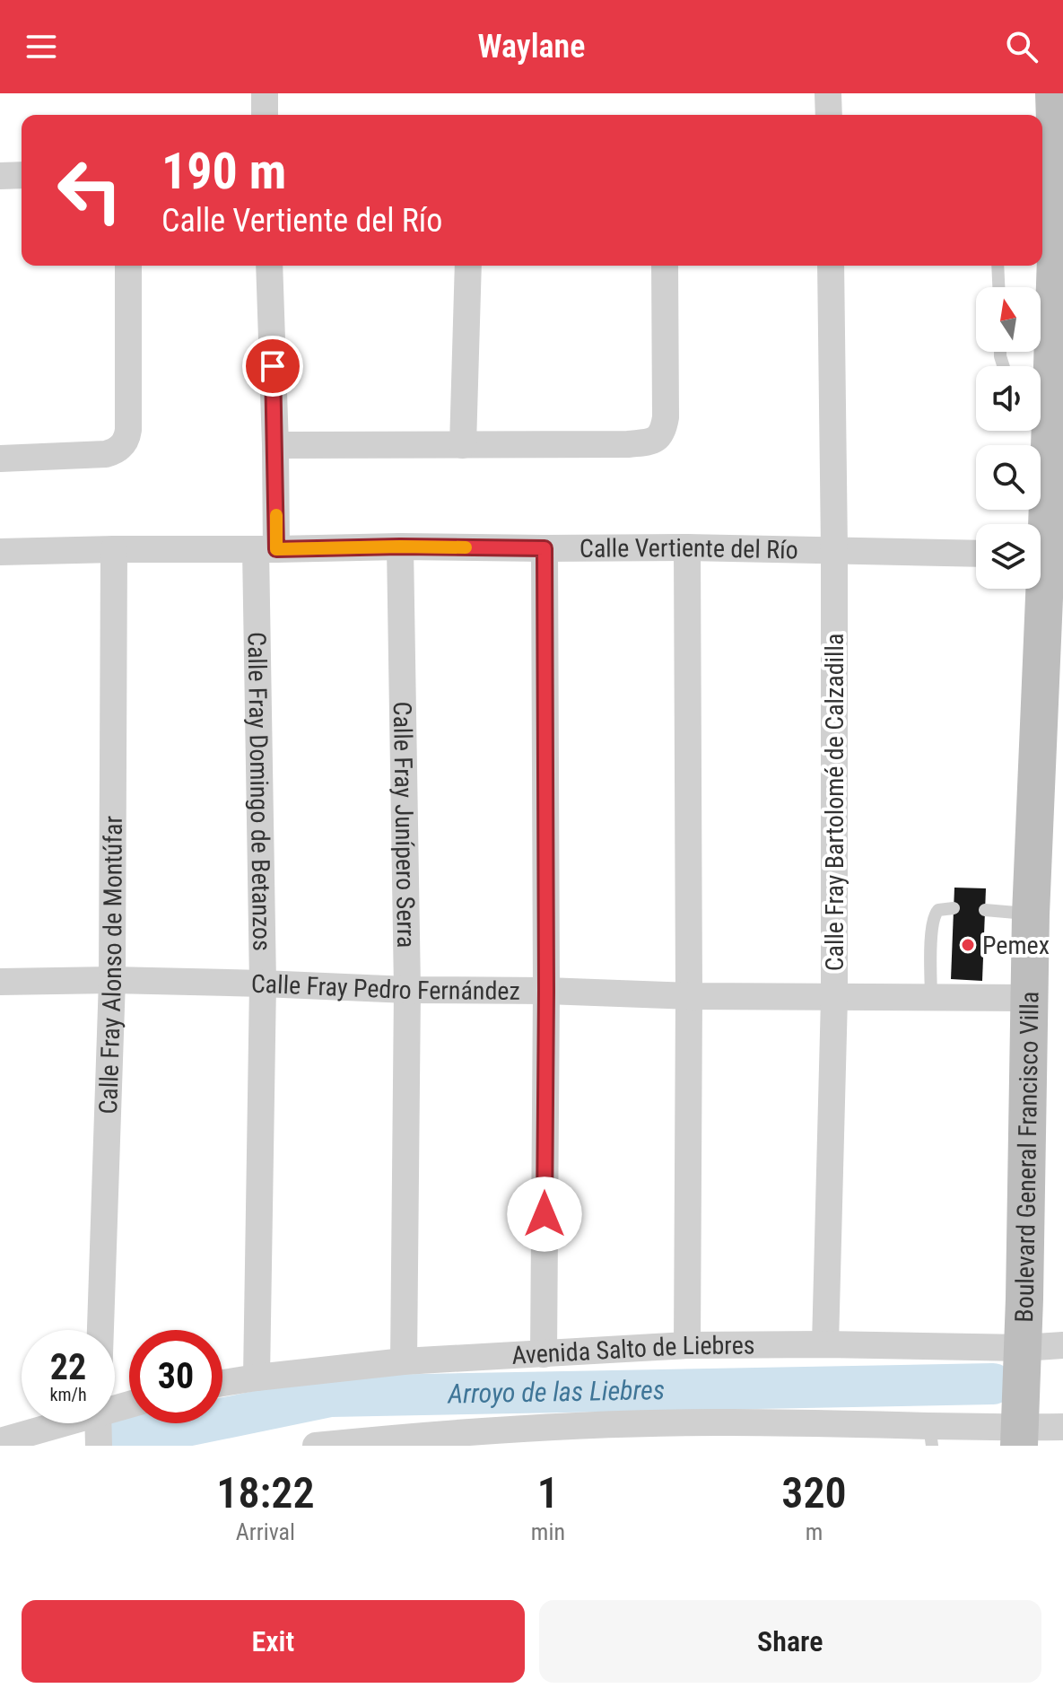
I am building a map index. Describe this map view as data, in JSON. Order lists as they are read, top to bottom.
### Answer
{
  "streets": {
    "main road": ["Boulevard General Francisco Villa"],
    "street": [
      "Calle Vertiente del Río",
      "Calle Fray Domingo de Betanzos",
      "Calle Fray Bartolomé de Calzadilla",
      "Calle Fray Junípero Serra",
      "Calle Fray Alonso de Montúfar",
      "Calle Fray Pedro Fernández",
      "Avenida Salto de Liebres"
    ]
  },
  "crossings": [
    ["Calle Vertiente del Río", "Calle Fray Domingo de Betanzos"],
    ["Calle Vertiente del Río", "Calle Fray Bartolomé de Calzadilla"],
    ["Calle Vertiente del Río", "Calle Fray Junípero Serra"],
    ["Calle Vertiente del Río", "Calle Fray Alonso de Montúfar"],
    ["Calle Fray Domingo de Betanzos", "Calle Fray Pedro Fernández"],
    ["Calle Fray Domingo de Betanzos", "Avenida Salto de Liebres"],
    ["Calle Fray Bartolomé de Calzadilla", "Calle Fray Pedro Fernández"],
    ["Calle Fray Bartolomé de Calzadilla", "Avenida Salto de Liebres"],
    ["Calle Fray Junípero Serra", "Calle Fray Pedro Fernández"],
    ["Calle Fray Junípero Serra", "Avenida Salto de Liebres"],
    ["Calle Fray Alonso de Montúfar", "Calle Fray Pedro Fernández"],
    ["Calle Fray Pedro Fernández", "Boulevard General Francisco Villa"],
    ["Boulevard General Francisco Villa", "Avenida Salto de Liebres"]
  ],
  "water": ["Arroyo de las Liebres"],
  "places": ["Pemex"],
  "north": "top",
  "page": {
    "header": "Waylane",
    "turn": ["190 m", "Calle Vertiente del Río"],
    "speed": "22 km/h",
    "limit": "30",
    "eta": [
      "18:22",
      "Arrival",
      "1",
      "min",
      "320",
      "m"
    ],
    "buttons": ["Exit", "Share"]
  }
}
